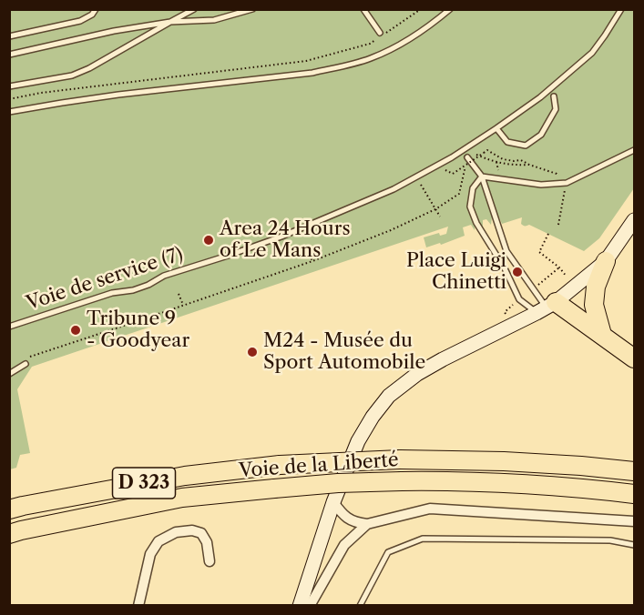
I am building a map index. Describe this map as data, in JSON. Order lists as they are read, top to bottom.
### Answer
{
  "streets": {
    "highway": ["Voie de la Liberté", "D 323"],
    "lane": ["Voie de service (7)"]
  },
  "places": [
    "Area 24 Hours of Le Mans",
    "Place Luigi Chinetti",
    "Tribune 9 - Goodyear",
    "M24 - Musée du Sport Automobile"
  ]
}
